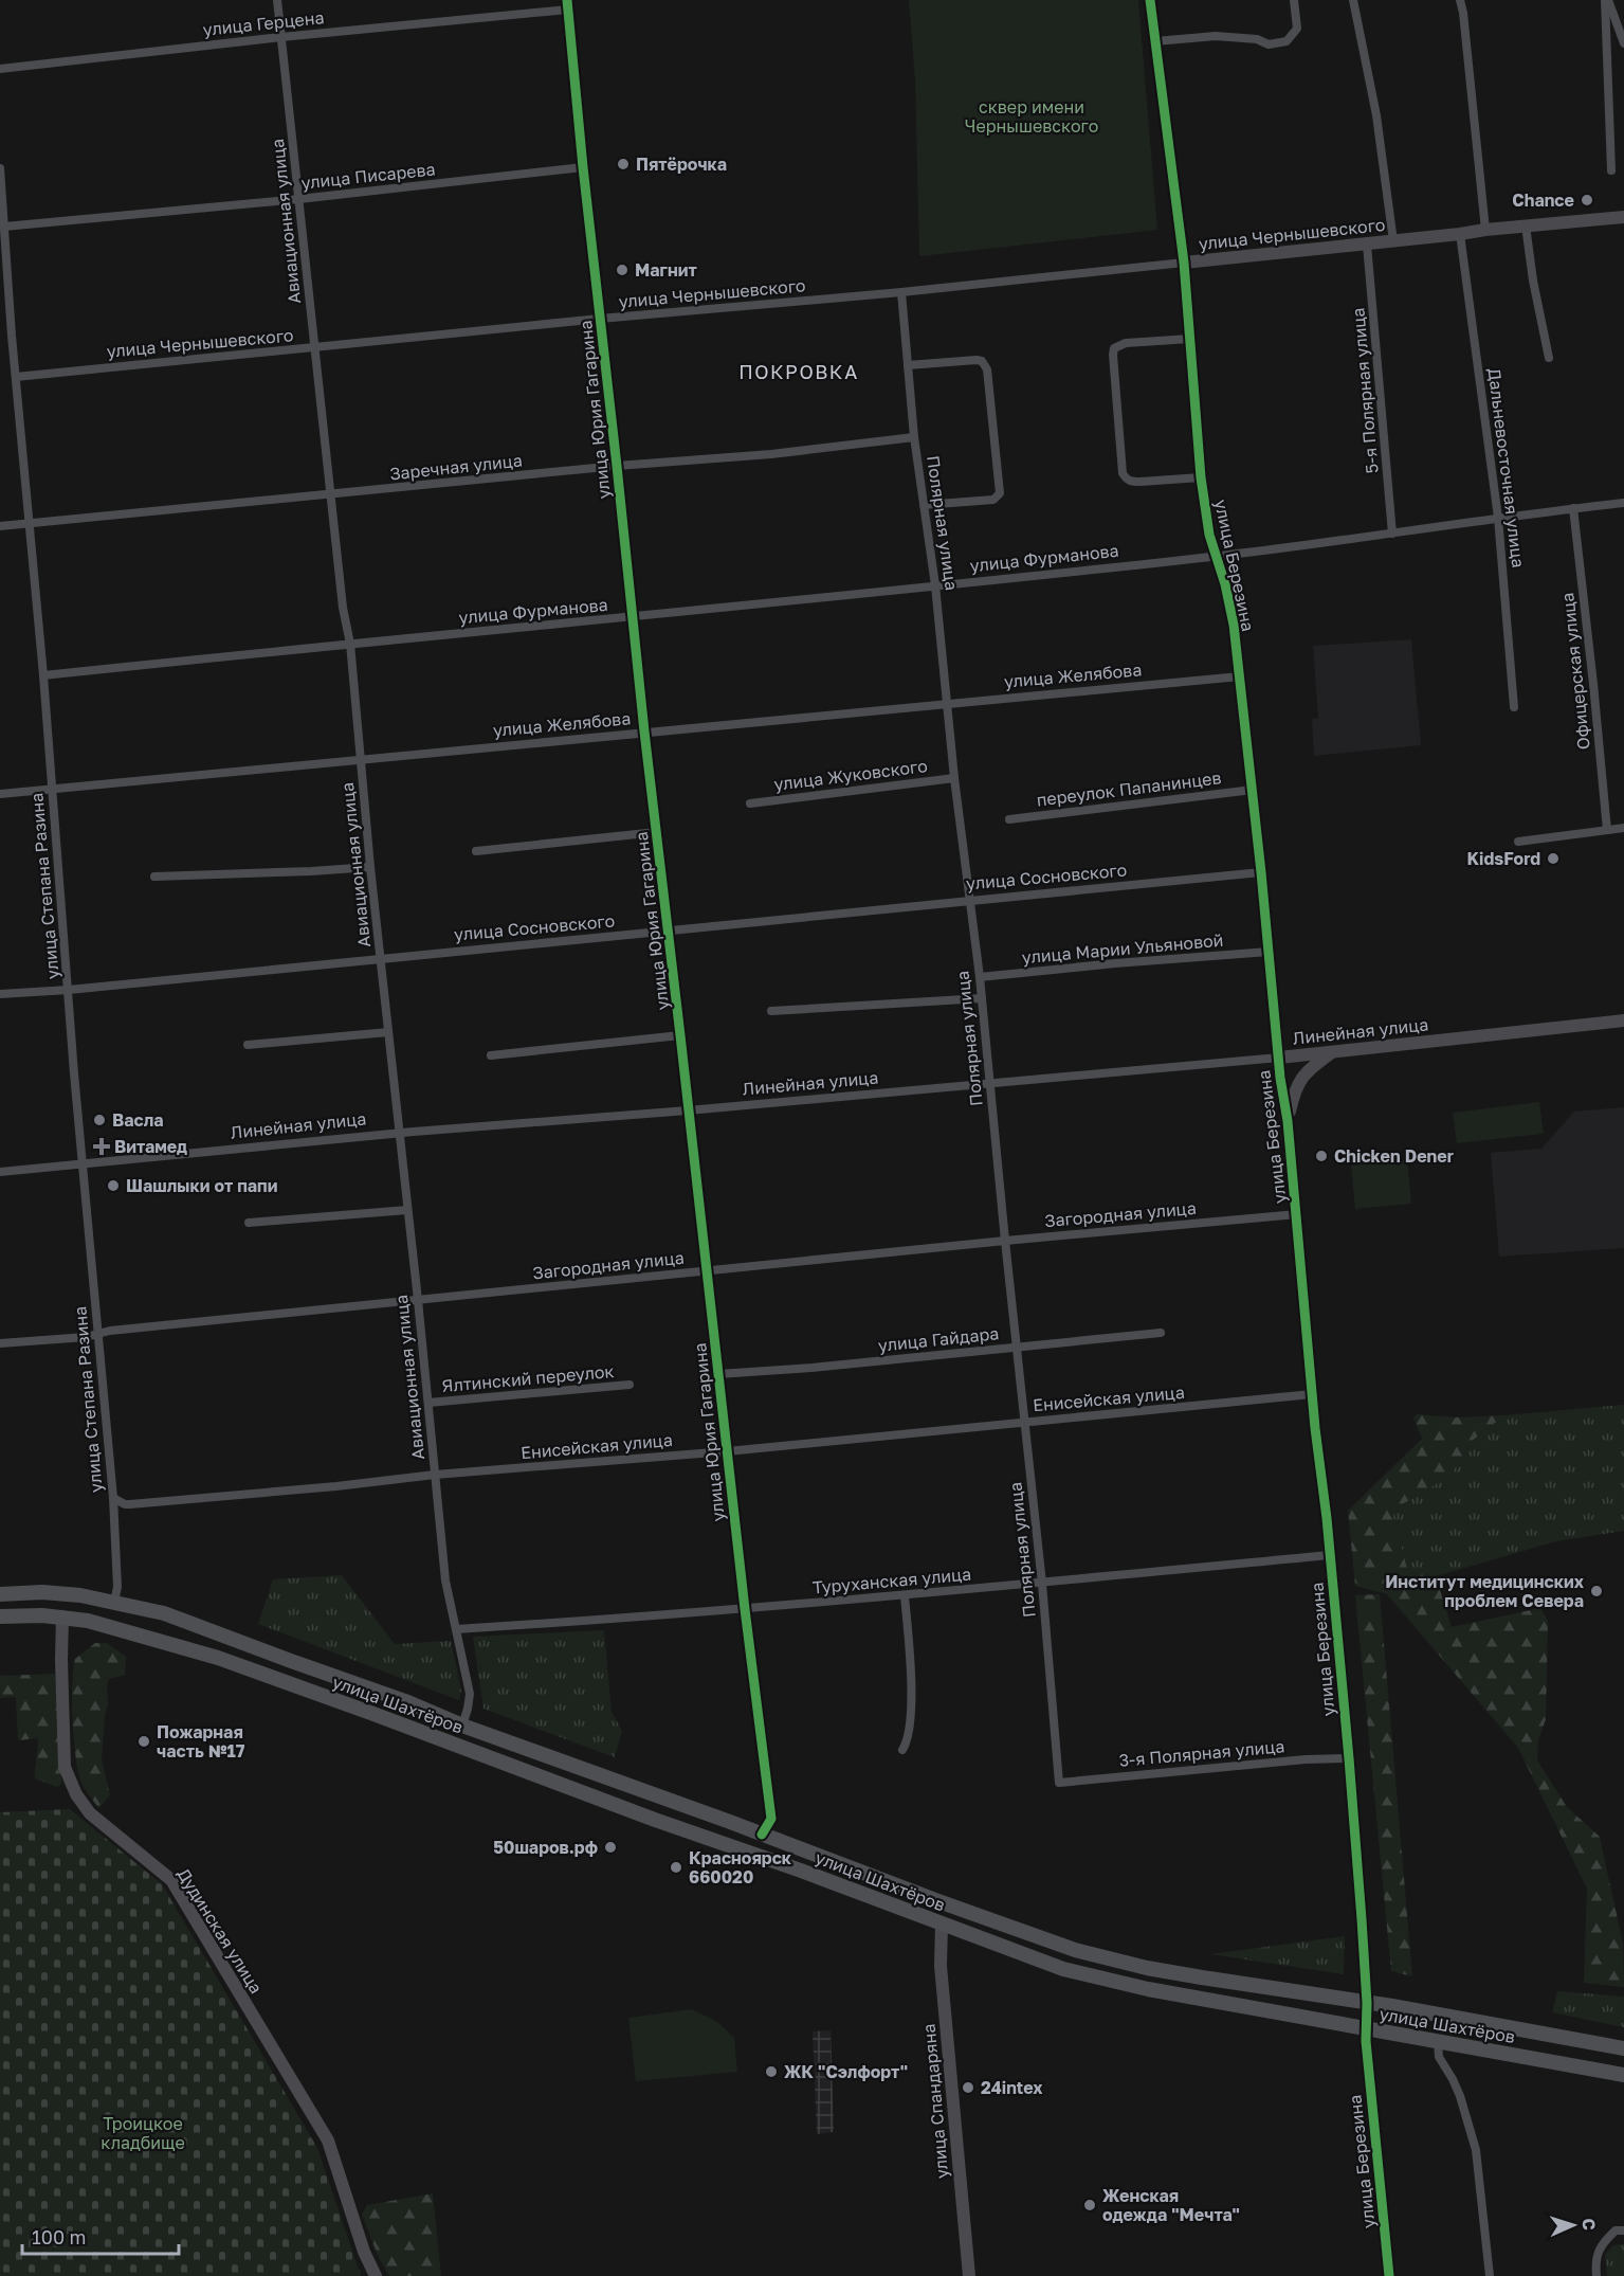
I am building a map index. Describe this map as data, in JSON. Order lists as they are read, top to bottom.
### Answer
{
  "streets": {
    "main road": ["улица Шахтёров"],
    "street": [
      "улица Герцена",
      "улица Писарева",
      "Авиационная улица",
      "улица Чернышевского",
      "5-я Полярная улица",
      "улица Юрия Гагарина",
      "Заречная улица",
      "Дальневосточная улица",
      "Полярная улица",
      "улица Фурманова",
      "улица Березина",
      "Офицерская улица",
      "улица Желябова",
      "улица Жуковского",
      "переулок Папанинцев",
      "улица Сосновского",
      "улица Степана Разина",
      "улица Марии Ульяновой",
      "Линейная улица",
      "Загородная улица",
      "улица Гайдара",
      "Ялтинский переулок",
      "Енисейская улица",
      "Туруханская улица",
      "3-я Полярная улица",
      "Дудинская улица",
      "улица Спандаряна"
    ]
  },
  "crossings": [
    ["улица Герцена", "Авиационная улица"],
    ["улица Герцена", "улица Юрия Гагарина"],
    ["улица Писарева", "Авиационная улица"],
    ["улица Писарева", "улица Юрия Гагарина"],
    ["улица Писарева", "улица Степана Разина"],
    ["Авиационная улица", "улица Чернышевского"],
    ["Авиационная улица", "Заречная улица"],
    ["Авиационная улица", "улица Фурманова"],
    ["Авиационная улица", "улица Желябова"],
    ["Авиационная улица", "улица Сосновского"],
    ["Авиационная улица", "Линейная улица"],
    ["Авиационная улица", "Загородная улица"],
    ["Авиационная улица", "Ялтинский переулок"],
    ["Авиационная улица", "Енисейская улица"],
    ["Авиационная улица", "Туруханская улица"],
    ["Авиационная улица", "улица Шахтёров"],
    ["улица Чернышевского", "5-я Полярная улица"],
    ["улица Чернышевского", "улица Юрия Гагарина"],
    ["улица Чернышевского", "Дальневосточная улица"],
    ["улица Чернышевского", "Полярная улица"],
    ["улица Чернышевского", "улица Березина"],
    ["улица Чернышевского", "улица Степана Разина"],
    ["5-я Полярная улица", "улица Фурманова"],
    ["улица Юрия Гагарина", "Заречная улица"],
    ["улица Юрия Гагарина", "улица Фурманова"],
    ["улица Юрия Гагарина", "улица Желябова"],
    ["улица Юрия Гагарина", "улица Сосновского"],
    ["улица Юрия Гагарина", "Линейная улица"],
    ["улица Юрия Гагарина", "Загородная улица"],
    ["улица Юрия Гагарина", "улица Гайдара"],
    ["улица Юрия Гагарина", "Енисейская улица"],
    ["улица Юрия Гагарина", "Туруханская улица"],
    ["улица Юрия Гагарина", "улица Шахтёров"],
    ["Заречная улица", "Полярная улица"],
    ["Заречная улица", "улица Степана Разина"],
    ["Дальневосточная улица", "улица Фурманова"],
    ["Полярная улица", "улица Фурманова"],
    ["Полярная улица", "улица Желябова"],
    ["Полярная улица", "улица Жуковского"],
    ["Полярная улица", "улица Сосновского"],
    ["Полярная улица", "улица Марии Ульяновой"],
    ["Полярная улица", "Линейная улица"],
    ["Полярная улица", "Загородная улица"],
    ["Полярная улица", "улица Гайдара"],
    ["Полярная улица", "Енисейская улица"],
    ["Полярная улица", "Туруханская улица"],
    ["Полярная улица", "3-я Полярная улица"],
    ["улица Фурманова", "улица Березина"],
    ["улица Фурманова", "Офицерская улица"],
    ["улица Фурманова", "улица Степана Разина"],
    ["улица Березина", "улица Желябова"],
    ["улица Березина", "переулок Папанинцев"],
    ["улица Березина", "улица Сосновского"],
    ["улица Березина", "улица Марии Ульяновой"],
    ["улица Березина", "Линейная улица"],
    ["улица Березина", "Загородная улица"],
    ["улица Березина", "Енисейская улица"],
    ["улица Березина", "Туруханская улица"],
    ["улица Березина", "улица Шахтёров"],
    ["улица Березина", "3-я Полярная улица"],
    ["улица Желябова", "улица Степана Разина"],
    ["улица Сосновского", "улица Степана Разина"],
    ["улица Степана Разина", "Линейная улица"],
    ["улица Степана Разина", "Загородная улица"],
    ["улица Степана Разина", "Енисейская улица"],
    ["улица Степана Разина", "улица Шахтёров"],
    ["улица Шахтёров", "Дудинская улица"],
    ["улица Шахтёров", "улица Спандаряна"]
  ],
  "districts": ["ПОКРОВКА"],
  "parks": ["сквер имени Чернышевского", "Троицкое кладбище"],
  "places": {
    "other": [
      "Пятёрочка",
      "Chance",
      "Магнит",
      "KidsFord",
      "Васла",
      "Chicken Dener",
      "Шашлыки от папи",
      "Институт медицинских проблем Севера",
      "Пожарная часть №17",
      "50шаров.рф",
      "Красноярск 660020",
      "ЖК \"Сэлфорт\"",
      "24intex",
      "Женская одежда \"Мечта\""
    ],
    "health": ["Витамед"]
  },
  "scale_bar": "100 m",
  "north": "right"
}
